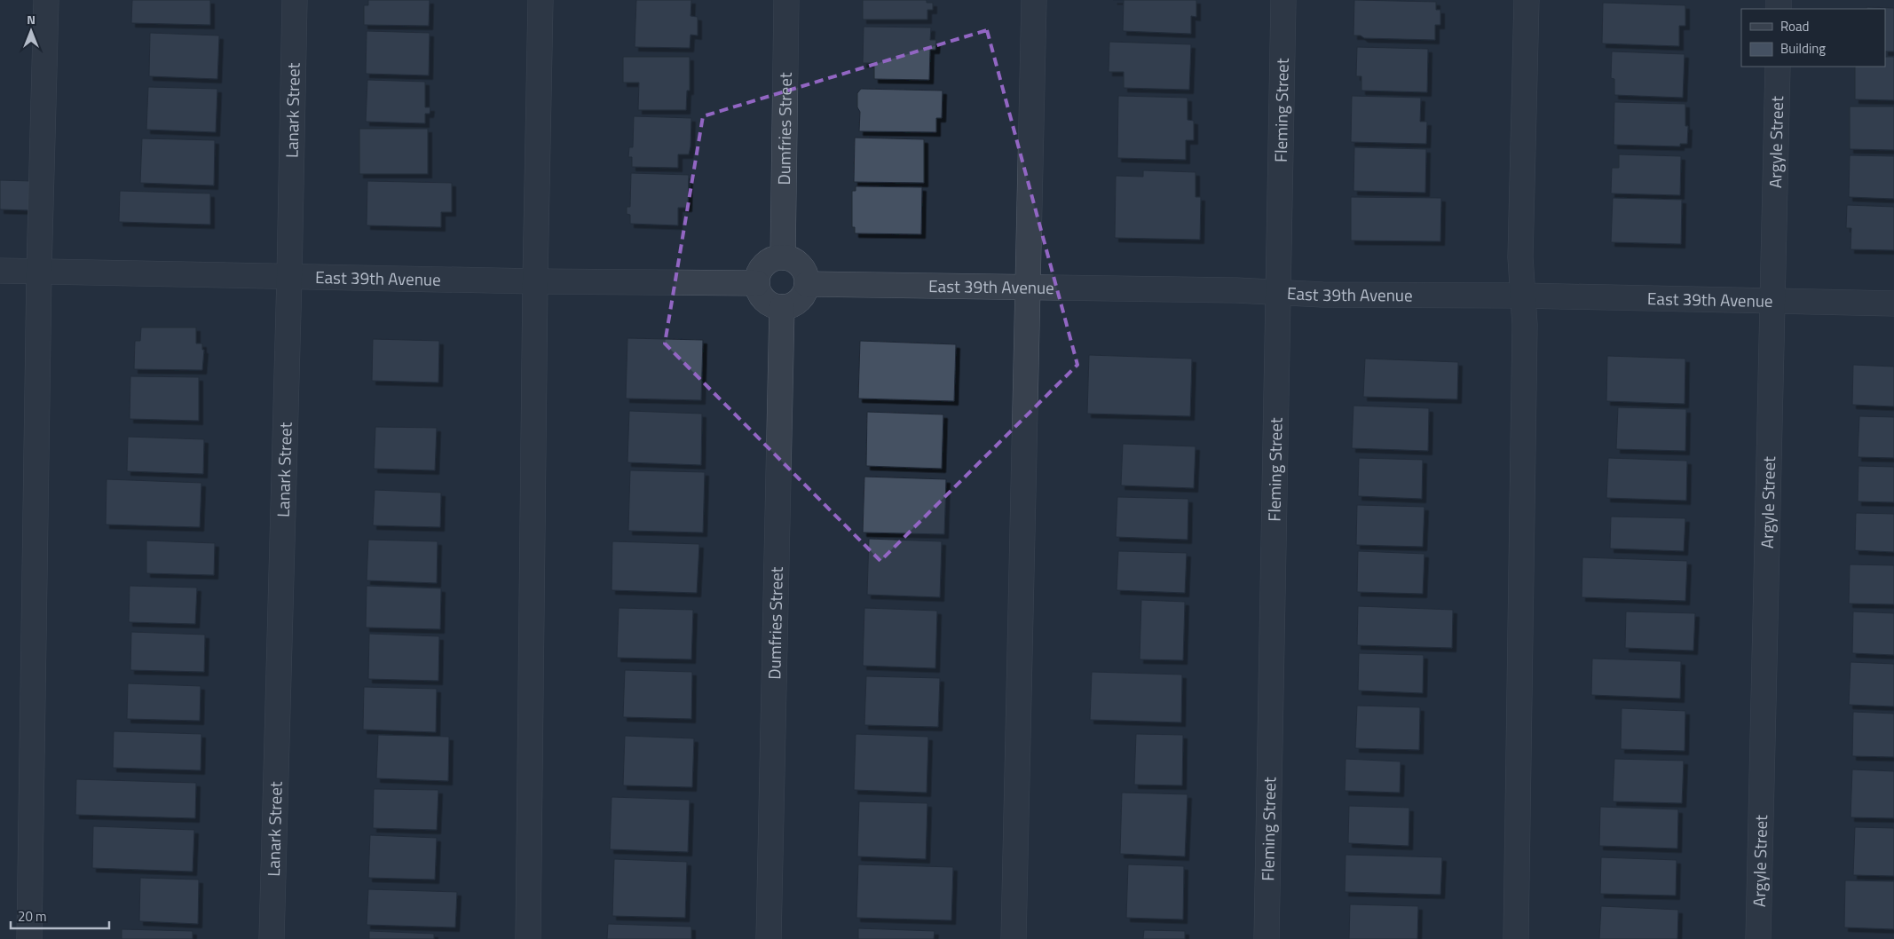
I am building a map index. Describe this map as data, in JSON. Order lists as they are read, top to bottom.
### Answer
{
  "streets": {
    "street": [
      "Lanark Street",
      "Fleming Street",
      "Dumfries Street",
      "Argyle Street",
      "East 39th Avenue"
    ]
  },
  "crossings": [
    ["Lanark Street", "East 39th Avenue"],
    ["Fleming Street", "East 39th Avenue"],
    ["Dumfries Street", "East 39th Avenue"],
    ["Argyle Street", "East 39th Avenue"]
  ],
  "legend": ["Road", "Building"],
  "scale_bar": "20 m",
  "north": "top"
}
